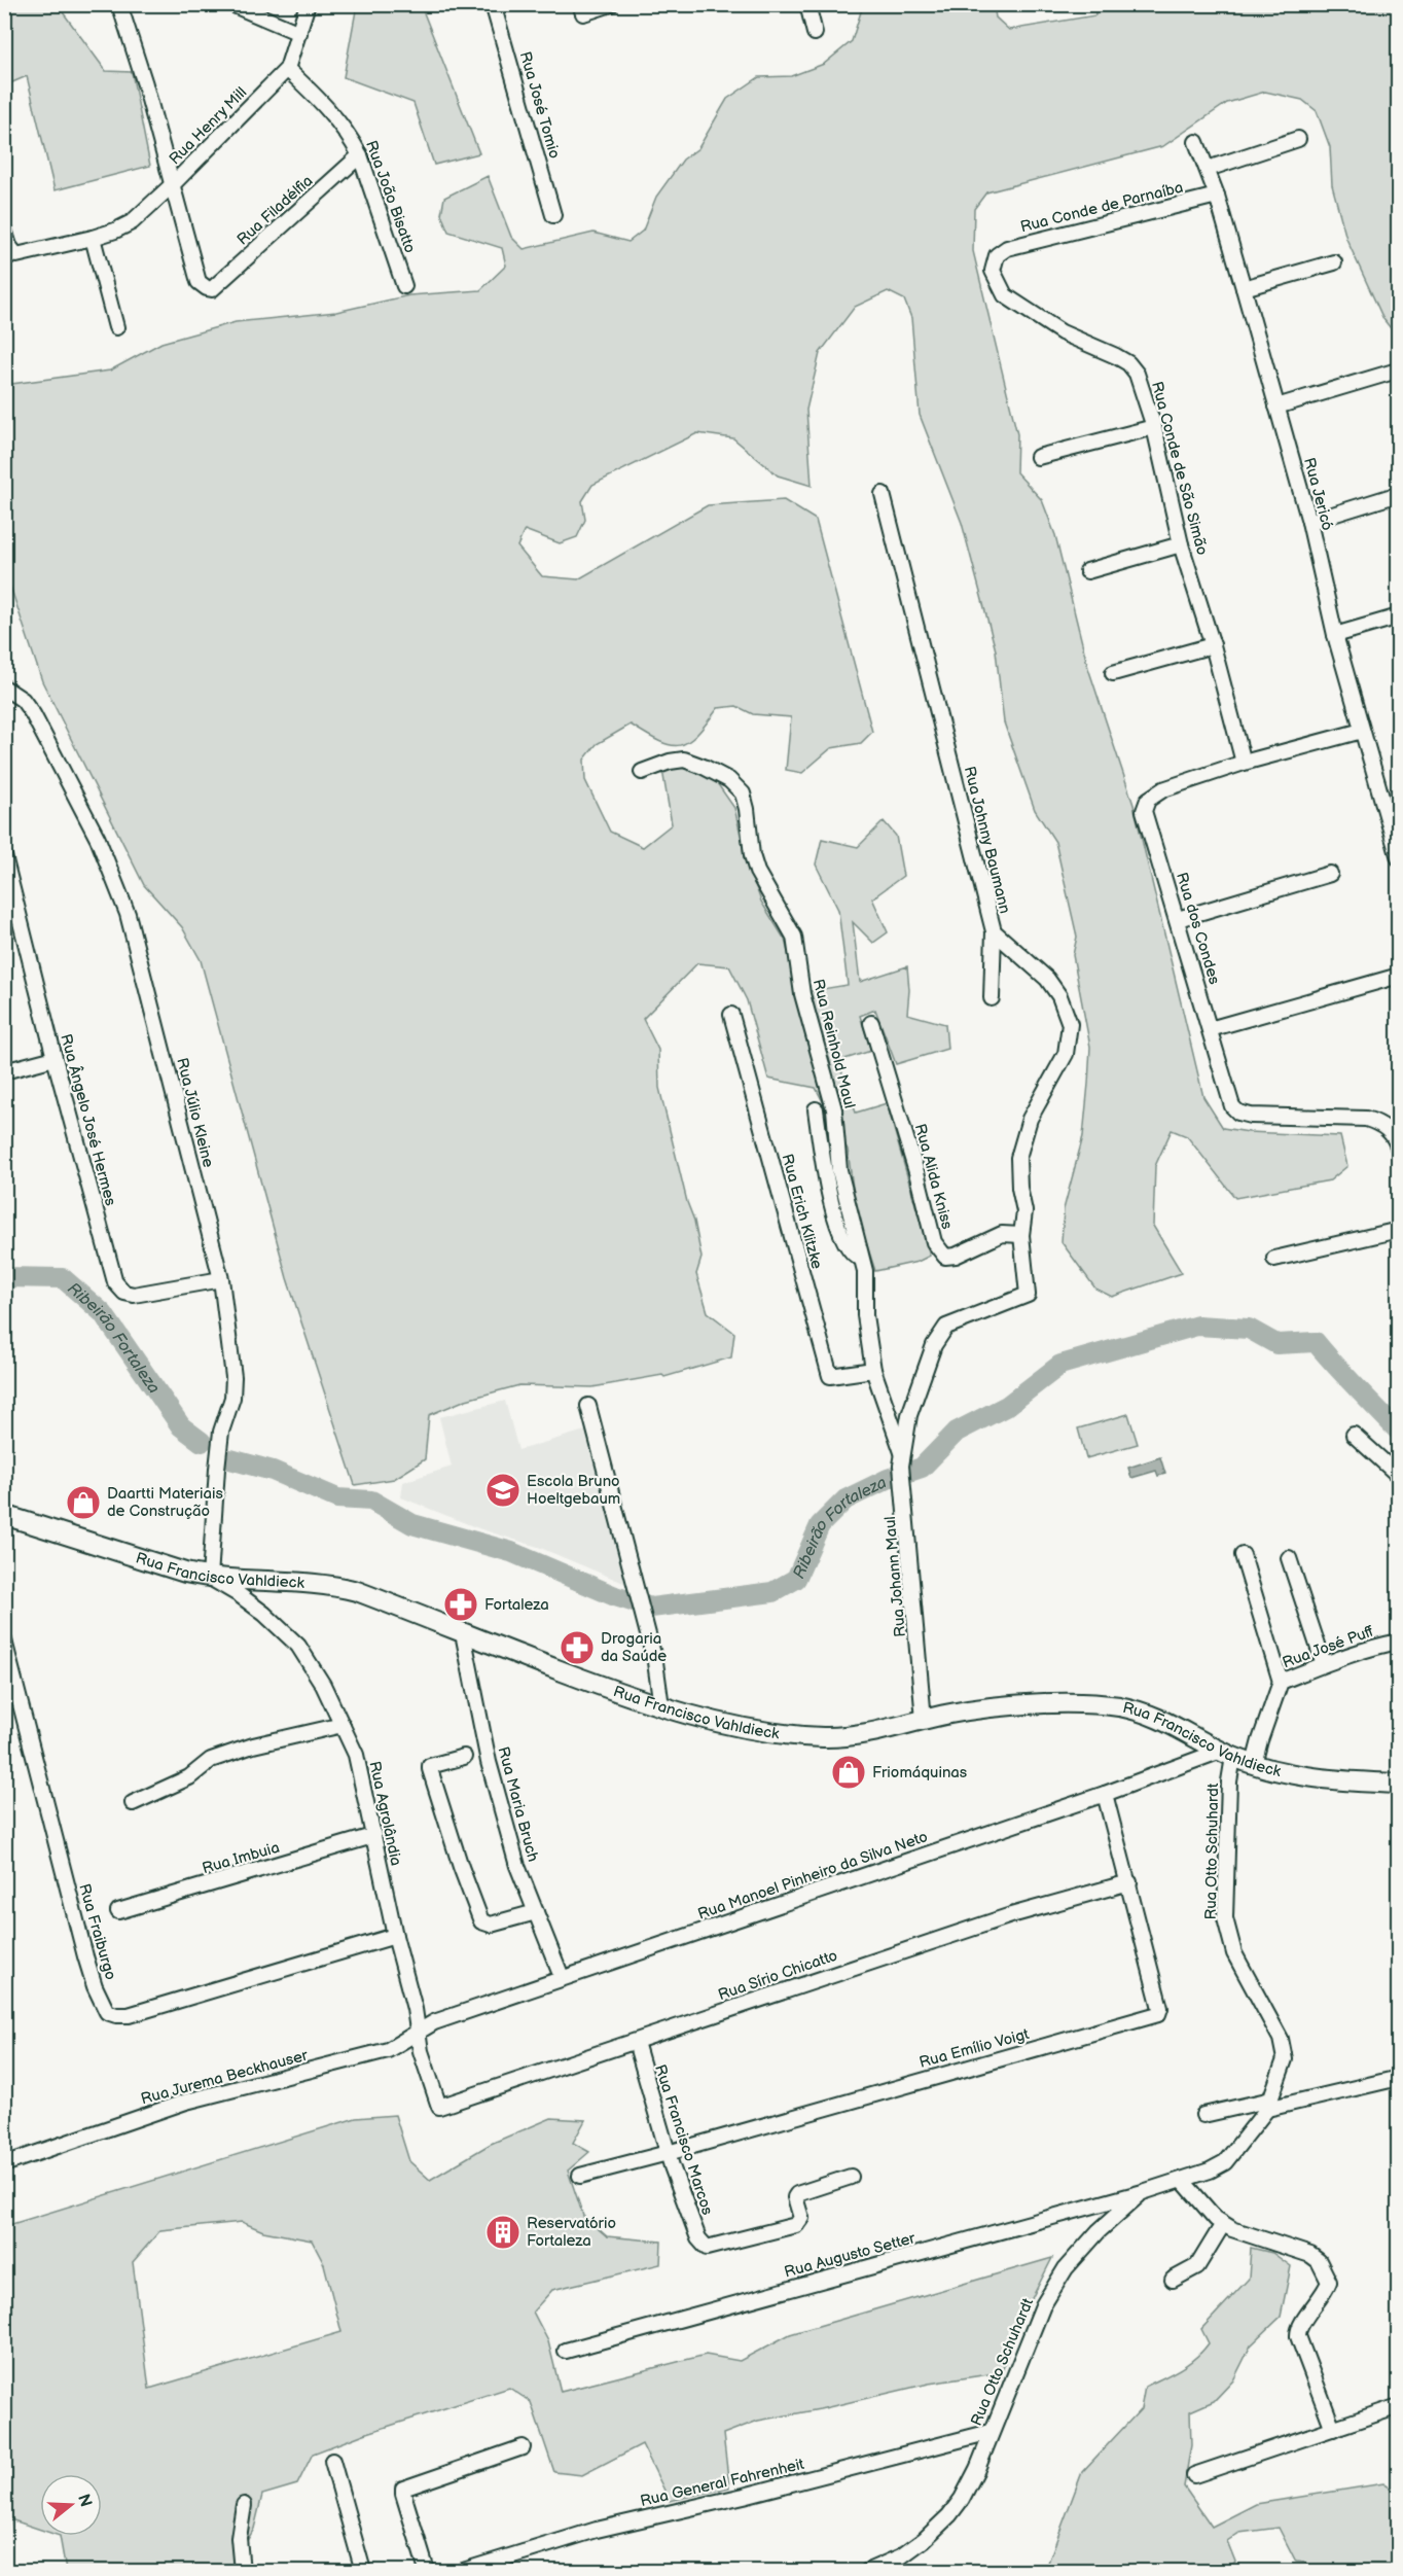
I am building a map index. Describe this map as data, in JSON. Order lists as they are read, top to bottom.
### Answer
{
  "streets": {
    "main road": ["Rua Francisco Vahldieck"],
    "street": [
      "Rua José Tomio",
      "Rua Henry Mill",
      "Rua João Bisatto",
      "Rua Conde de Parnaíba",
      "Rua Filadélfia",
      "Rua Conde de São Simão",
      "Rua Jericó",
      "Rua Johnny Baumann",
      "Rua dos Condes",
      "Rua Reinhold Maul",
      "Rua Júlio Kleine",
      "Rua Ângelo José Hermes",
      "Rua Alida Kniss",
      "Rua Erich Klitzke",
      "Rua Johann Maul",
      "Rua José Puff",
      "Rua Maria Bruch",
      "Rua Agrolândia",
      "Rua Otto Schuhardt",
      "Rua Imbuia",
      "Rua Manoel Pinheiro da Silva Neto",
      "Rua Fraiburgo",
      "Rua Sírio Chicatto",
      "Rua Emílio Voigt",
      "Rua Jurema Beckhauser",
      "Rua Francisco Marcos",
      "Rua Augusto Setter",
      "Rua General Fahrenheit"
    ]
  },
  "crossings": [
    ["Rua Henry Mill", "Rua João Bisatto"],
    ["Rua Henry Mill", "Rua Filadélfia"],
    ["Rua João Bisatto", "Rua Filadélfia"],
    ["Rua Conde de Parnaíba", "Rua Conde de São Simão"],
    ["Rua Conde de Parnaíba", "Rua Jericó"],
    ["Rua Conde de São Simão", "Rua dos Condes"],
    ["Rua Jericó", "Rua dos Condes"],
    ["Rua Johnny Baumann", "Rua Alida Kniss"],
    ["Rua Johnny Baumann", "Rua Johann Maul"],
    ["Rua Reinhold Maul", "Rua Erich Klitzke"],
    ["Rua Reinhold Maul", "Rua Johann Maul"],
    ["Rua Júlio Kleine", "Rua Ângelo José Hermes"],
    ["Rua Júlio Kleine", "Rua Francisco Vahldieck"],
    ["Rua Júlio Kleine", "Rua Agrolândia"],
    ["Rua Alida Kniss", "Rua Johann Maul"],
    ["Rua Francisco Vahldieck", "Rua Johann Maul"],
    ["Rua Francisco Vahldieck", "Rua José Puff"],
    ["Rua Francisco Vahldieck", "Rua Maria Bruch"],
    ["Rua Francisco Vahldieck", "Rua Agrolândia"],
    ["Rua Francisco Vahldieck", "Rua Otto Schuhardt"],
    ["Rua Francisco Vahldieck", "Rua Manoel Pinheiro da Silva Neto"],
    ["Rua Maria Bruch", "Rua Manoel Pinheiro da Silva Neto"],
    ["Rua Agrolândia", "Rua Imbuia"],
    ["Rua Agrolândia", "Rua Manoel Pinheiro da Silva Neto"],
    ["Rua Agrolândia", "Rua Fraiburgo"],
    ["Rua Agrolândia", "Rua Sírio Chicatto"],
    ["Rua Agrolândia", "Rua Jurema Beckhauser"],
    ["Rua Otto Schuhardt", "Rua Manoel Pinheiro da Silva Neto"],
    ["Rua Otto Schuhardt", "Rua Augusto Setter"],
    ["Rua Otto Schuhardt", "Rua General Fahrenheit"],
    ["Rua Manoel Pinheiro da Silva Neto", "Rua Emílio Voigt"],
    ["Rua Manoel Pinheiro da Silva Neto", "Rua Jurema Beckhauser"],
    ["Rua Sírio Chicatto", "Rua Emílio Voigt"],
    ["Rua Sírio Chicatto", "Rua Francisco Marcos"],
    ["Rua Emílio Voigt", "Rua Francisco Marcos"]
  ],
  "water": ["Ribeirão Fortaleza"],
  "places": {
    "school or university": ["Escola Bruno Hoeltgebaum"],
    "shop": ["Daartti Materiais de Construção", "Friomáquinas"],
    "pharmacy": ["Fortaleza", "Drogaria da Saúde"],
    "building": ["Reservatório Fortaleza"]
  },
  "north": "right"
}
